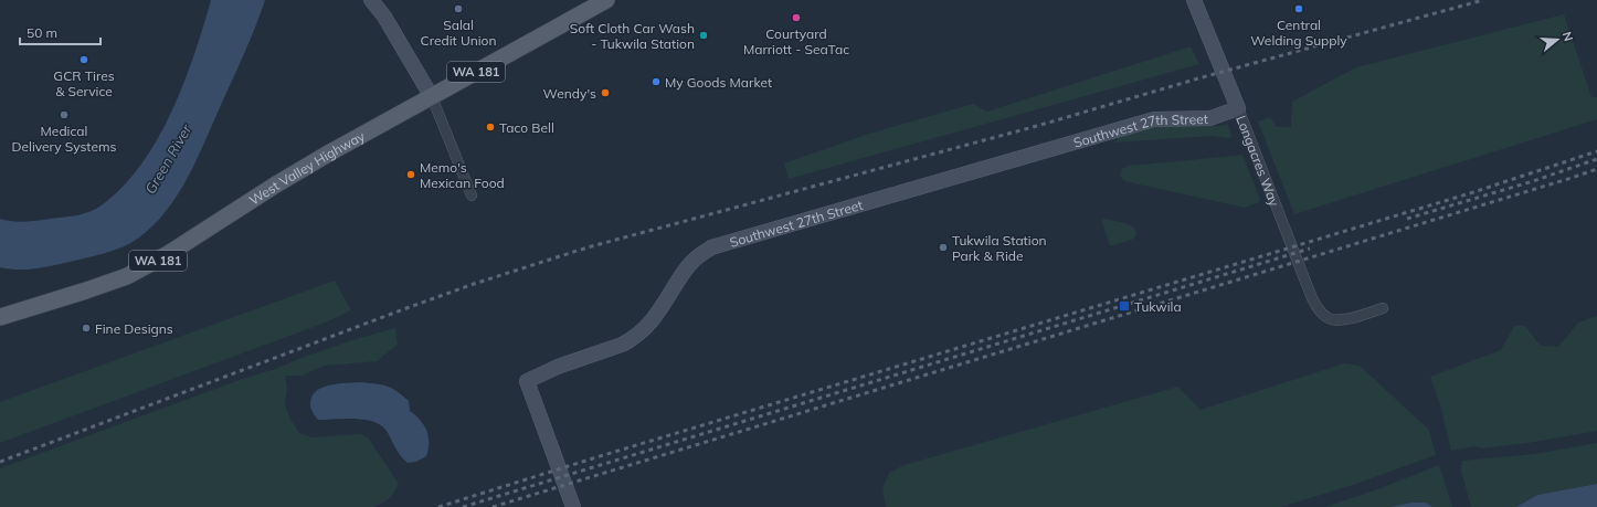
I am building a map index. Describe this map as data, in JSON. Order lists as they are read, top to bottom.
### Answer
{
  "streets": {
    "main road": ["WA 181", "West Valley Highway"],
    "street": ["Southwest 27th Street", "Longacres Way"]
  },
  "crossings": [
    ["Southwest 27th Street", "Longacres Way"]
  ],
  "water": ["Green River"],
  "places": {
    "other": [
      "Salal Credit Union",
      "Central Welding Supply",
      "Courtyard Marriott - SeaTac",
      "Soft Cloth Car Wash - Tukwila Station",
      "GCR Tires & Service",
      "My Goods Market",
      "Wendy's",
      "Medical Delivery Systems",
      "Taco Bell",
      "Memo's Mexican Food",
      "Tukwila Station Park & Ride",
      "Fine Designs"
    ],
    "transit": ["Tukwila"]
  },
  "scale_bar": "50 m",
  "north": "right"
}
